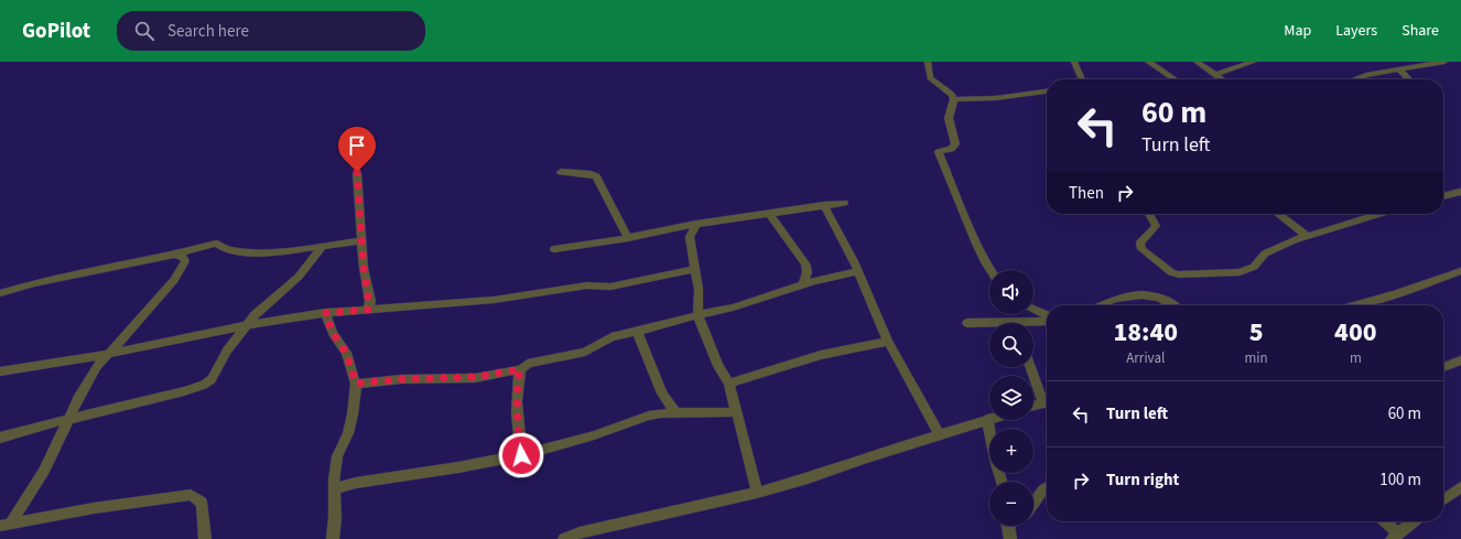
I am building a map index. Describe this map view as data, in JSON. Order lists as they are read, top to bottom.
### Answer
{
  "page": {
    "header": "GoPilot",
    "search": "Search here",
    "nav": ["Map", "Layers", "Share"],
    "turn": ["60 m", "Turn left"],
    "then": "Then",
    "map_buttons": ["+", "−"],
    "eta": [
      "18:40",
      "Arrival",
      "5",
      "min",
      "400",
      "m"
    ],
    "list": [
      {
        "name": "Turn left",
        "value": "60 m"
      },
      {
        "name": "Turn right",
        "value": "100 m"
      }
    ]
  }
}
